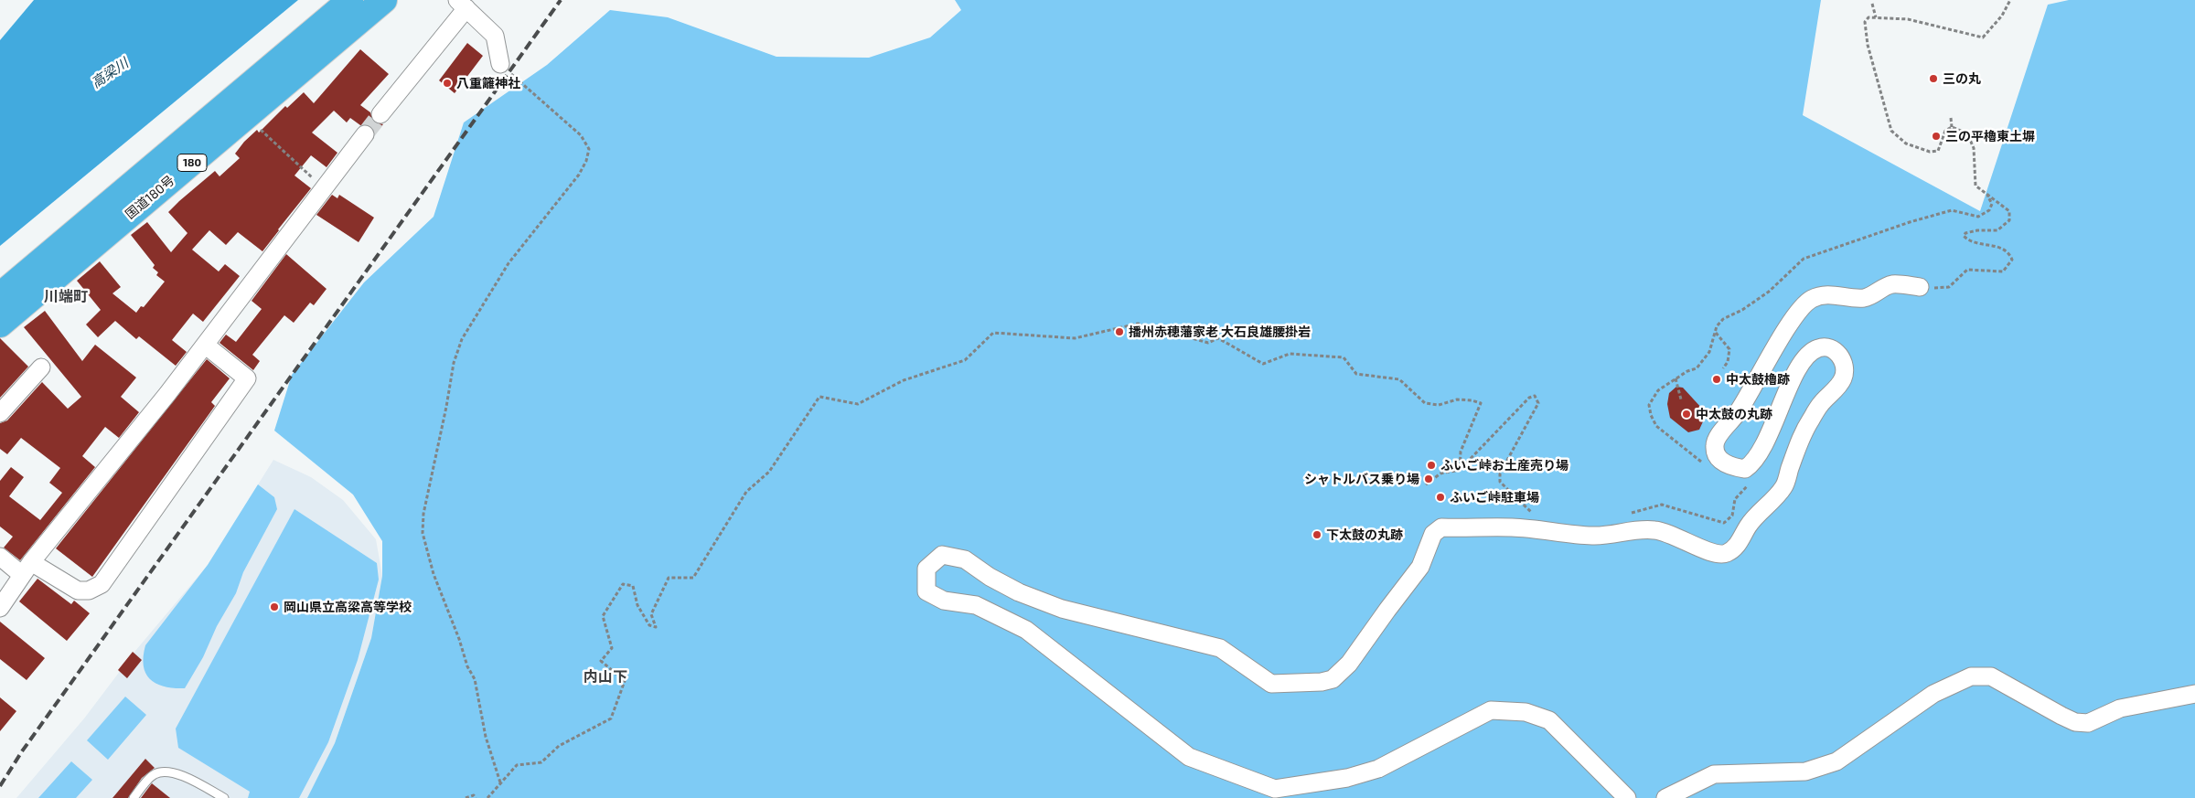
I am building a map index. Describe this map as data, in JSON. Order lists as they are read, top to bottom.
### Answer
{
  "streets": {
    "highway": ["180", "国道180号"]
  },
  "districts": ["川端町", "内山下"],
  "water": ["高梁川"],
  "places": [
    "三の丸",
    "八重籬神社",
    "三の平櫓東土塀",
    "播州赤穂藩家老 大石良雄腰掛岩",
    "中太鼓櫓跡",
    "中太鼓の丸跡",
    "ふいご峠お土産売り場",
    "シャトルバス乗り場",
    "ふいご峠駐車場",
    "下太鼓の丸跡",
    "岡山県立高梁高等学校"
  ]
}
